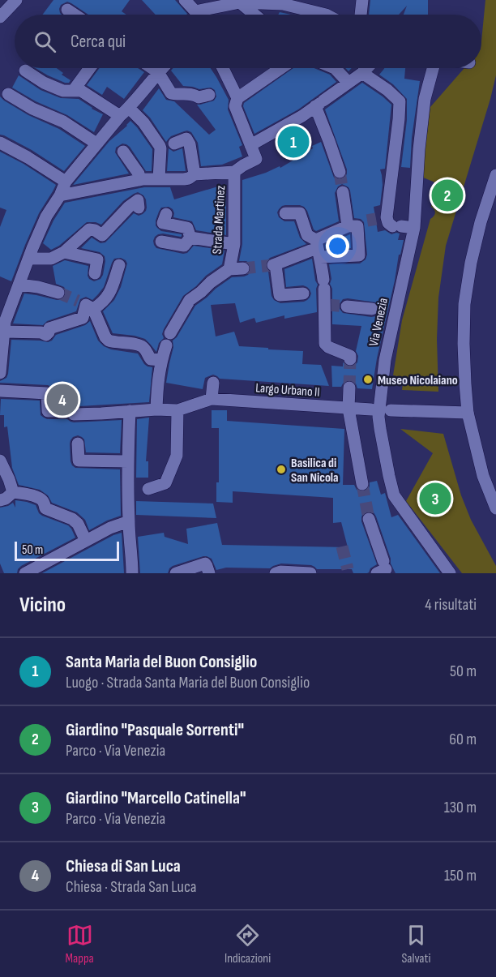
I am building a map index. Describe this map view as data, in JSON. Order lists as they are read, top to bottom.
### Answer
{
  "streets": {
    "street": ["Strada Martinez", "Via Venezia", "Largo Urbano II"]
  },
  "places": ["Museo Nicolaiano", "Basilica di San Nicola"],
  "scale_bar": "50 m",
  "page": {
    "search": "Cerca qui",
    "pins": [
      "1",
      "2",
      "4",
      "3"
    ],
    "scale": "50 m",
    "heading": ["Vicino", "4 risultati"],
    "list": [
      {
        "mark": "1",
        "name": "Santa Maria del Buon Consiglio",
        "note": "Luogo · Strada Santa Maria del Buon Consiglio",
        "value": "50 m"
      },
      {
        "mark": "2",
        "name": "Giardino \"Pasquale Sorrenti\"",
        "note": "Parco · Via Venezia",
        "value": "60 m"
      },
      {
        "mark": "3",
        "name": "Giardino \"Marcello Catinella\"",
        "note": "Parco · Via Venezia",
        "value": "130 m"
      },
      {
        "mark": "4",
        "name": "Chiesa di San Luca",
        "note": "Chiesa · Strada San Luca",
        "value": "150 m"
      }
    ],
    "nav": ["Mappa", "Indicazioni", "Salvati"]
  }
}
